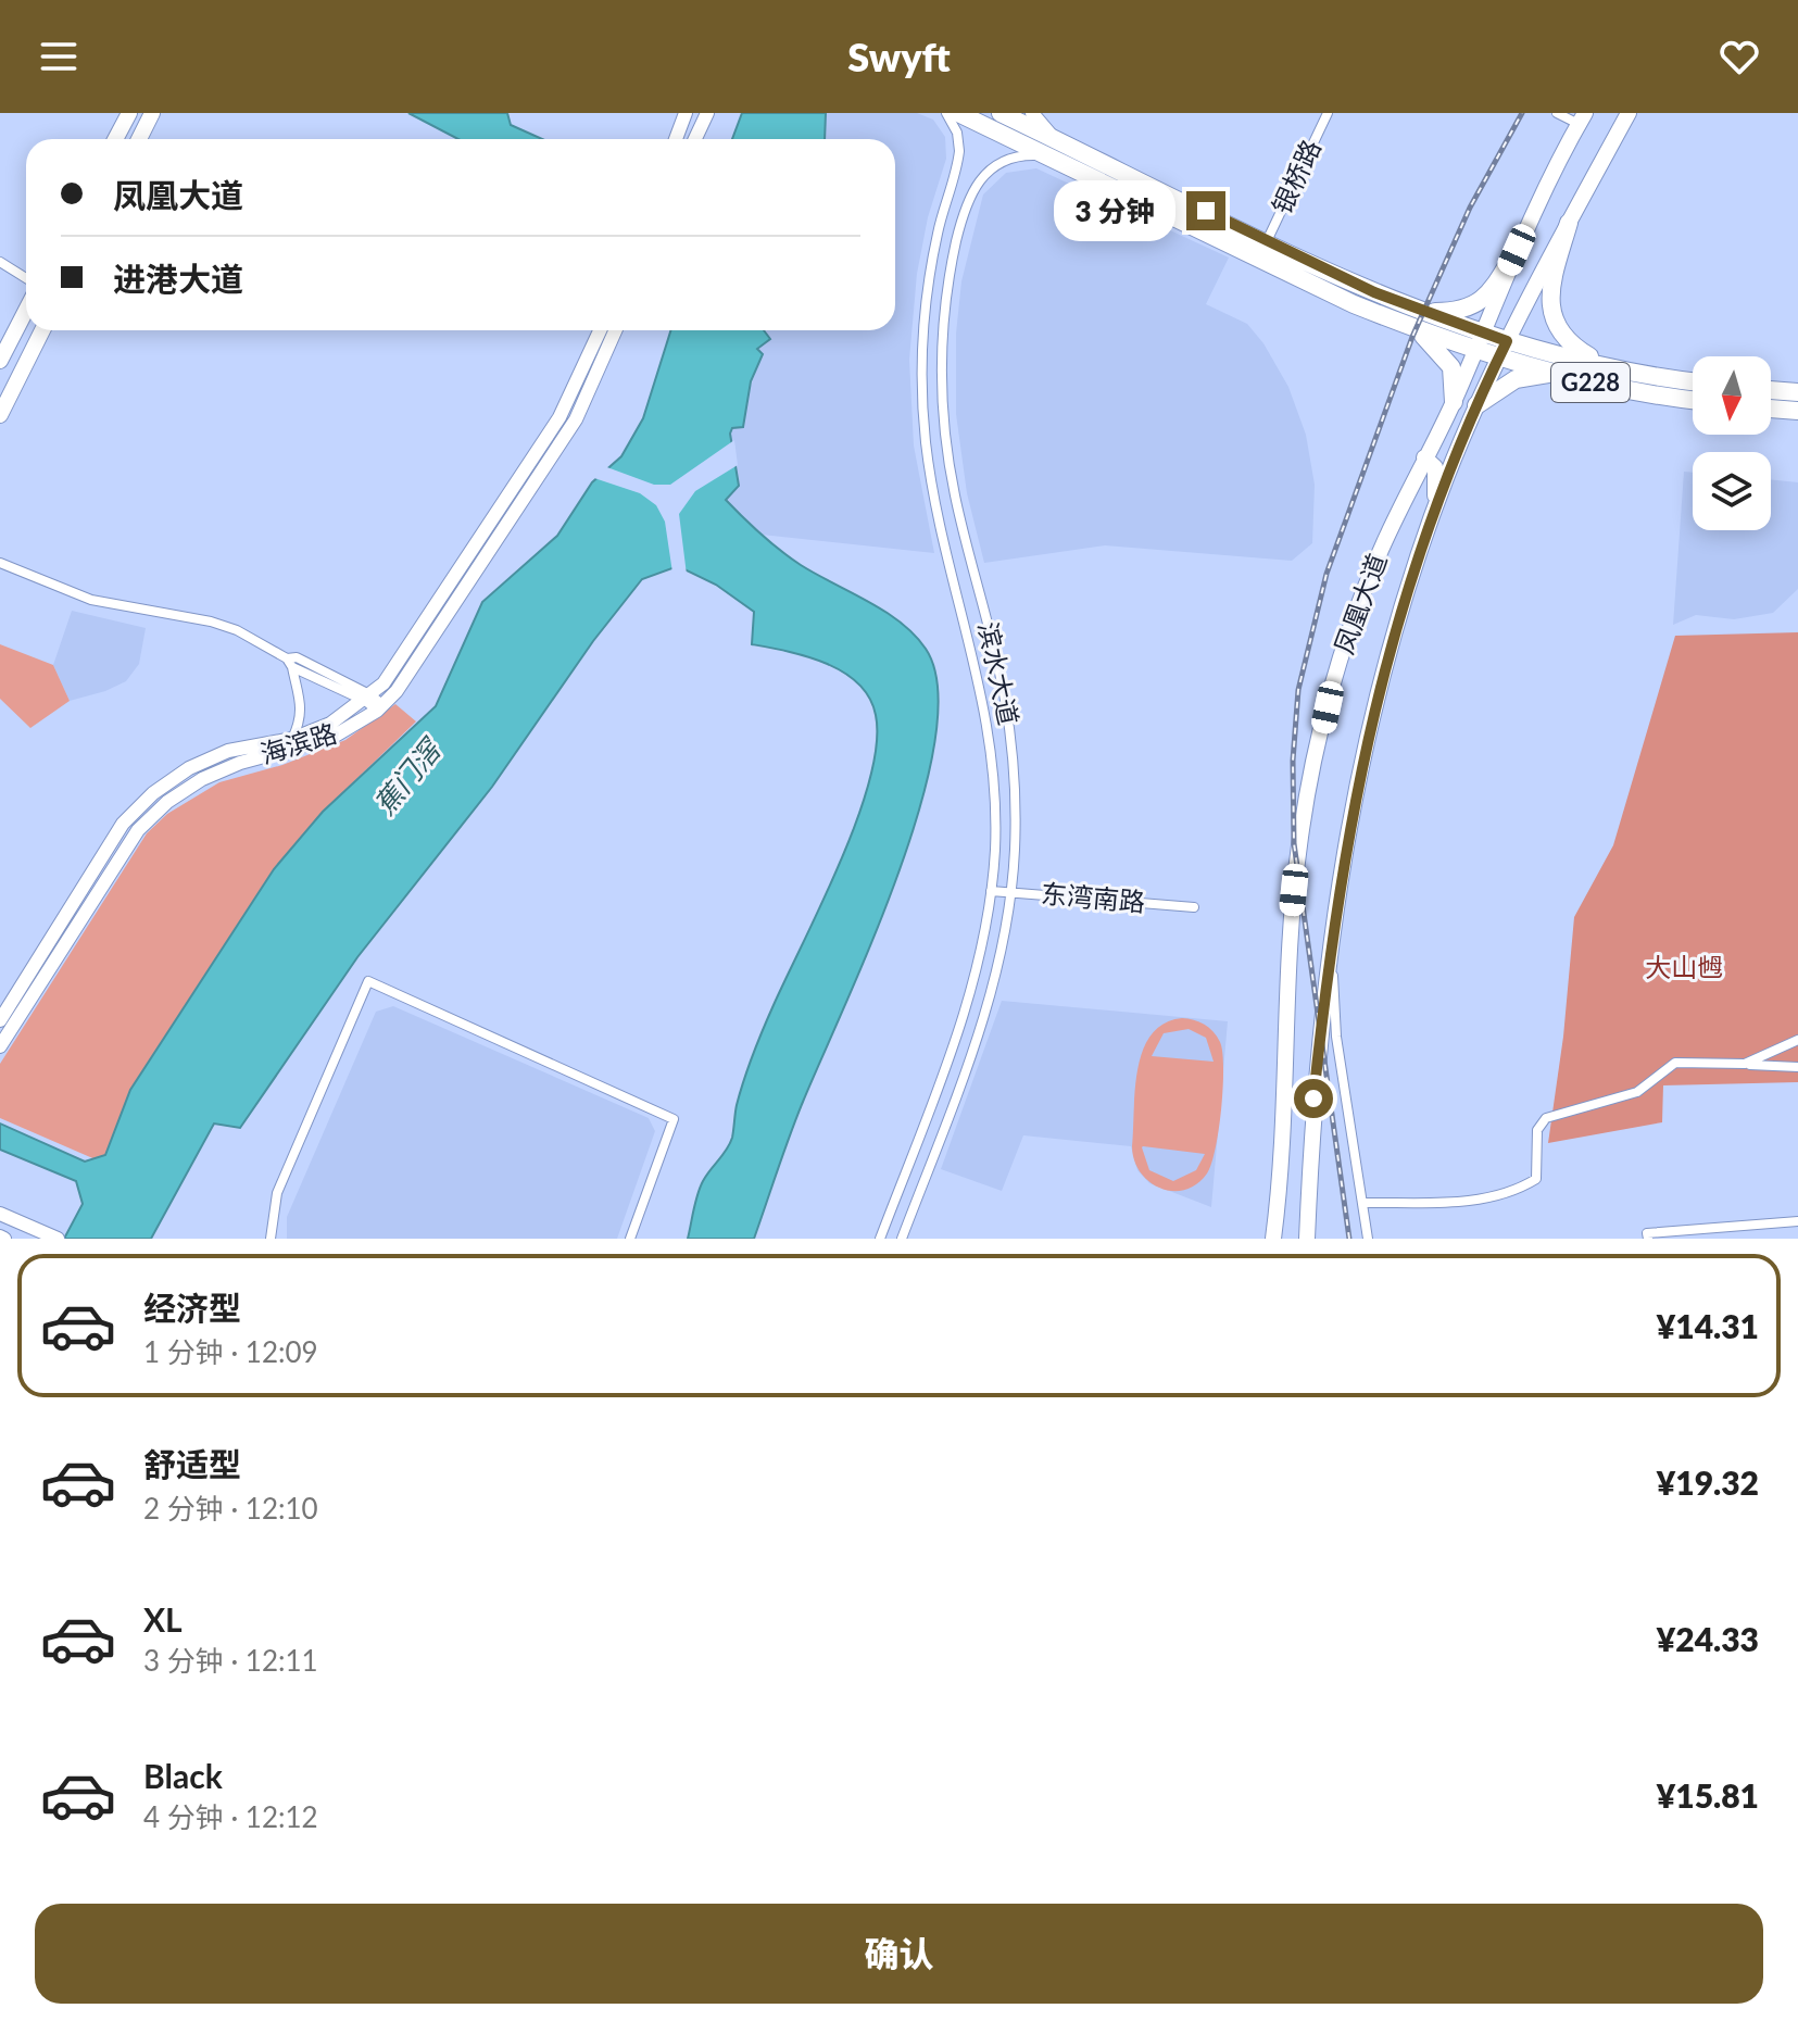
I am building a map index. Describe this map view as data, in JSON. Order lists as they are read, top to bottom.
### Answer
{
  "streets": {
    "highway": ["G228"],
    "main road": ["凤凰大道"],
    "street": [
      "银桥路",
      "滨水大道",
      "海滨路",
      "东湾南路"
    ]
  },
  "crossings": [
    ["银桥路", "G228"],
    ["G228", "凤凰大道"],
    ["G228", "滨水大道"],
    ["滨水大道", "东湾南路"]
  ],
  "water": ["蕉门滘"],
  "parks": ["大山乸"],
  "north": "bottom",
  "page": {
    "header": "Swyft",
    "banner": ["凤凰大道", "进港大道"],
    "bubble": "3 分钟",
    "list": [
      {
        "name": "经济型",
        "note": "1 分钟 · 12:09",
        "value": "¥14.31"
      },
      {
        "name": "舒适型",
        "note": "2 分钟 · 12:10",
        "value": "¥19.32"
      },
      {
        "name": "XL",
        "note": "3 分钟 · 12:11",
        "value": "¥24.33"
      },
      {
        "name": "Black",
        "note": "4 分钟 · 12:12",
        "value": "¥15.81"
      }
    ],
    "buttons": "确认"
  }
}
